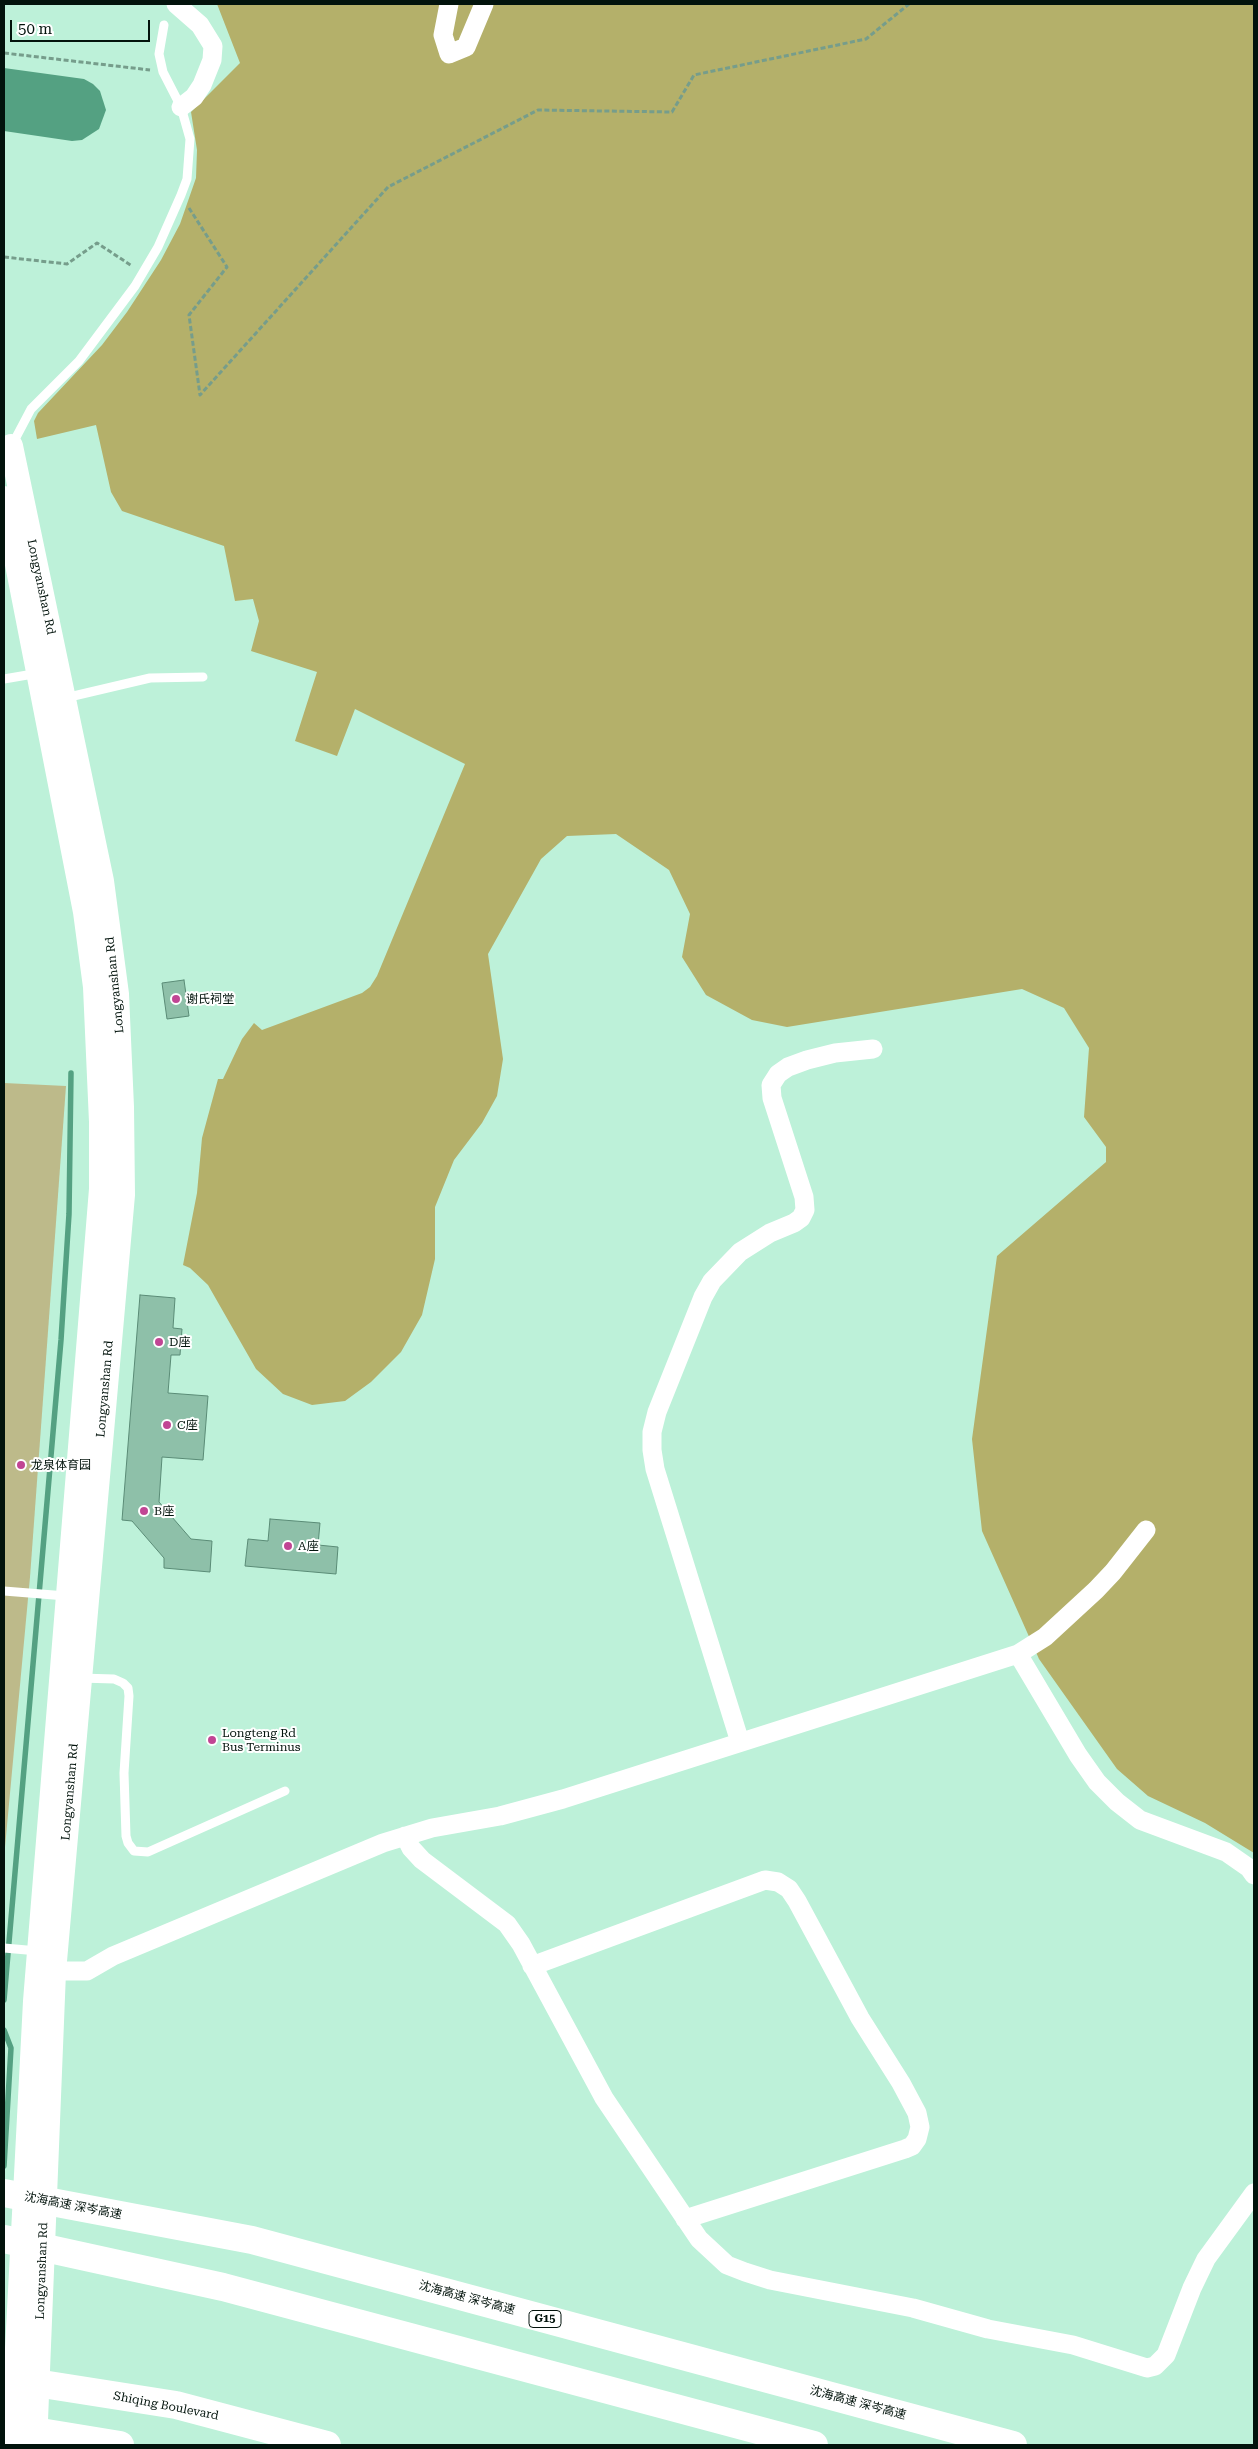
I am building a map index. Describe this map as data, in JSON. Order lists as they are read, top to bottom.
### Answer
{
  "streets": {
    "main road": ["沈海高速 深岑高速", "G15", "Shiqing Boulevard"],
    "street": ["Longyanshan Rd"]
  },
  "places": [
    "谢氏祠堂",
    "D座",
    "C座",
    "龙泉体育园",
    "B座",
    "A座",
    "Longteng Rd Bus Terminus"
  ],
  "scale_bar": "50 m"
}
